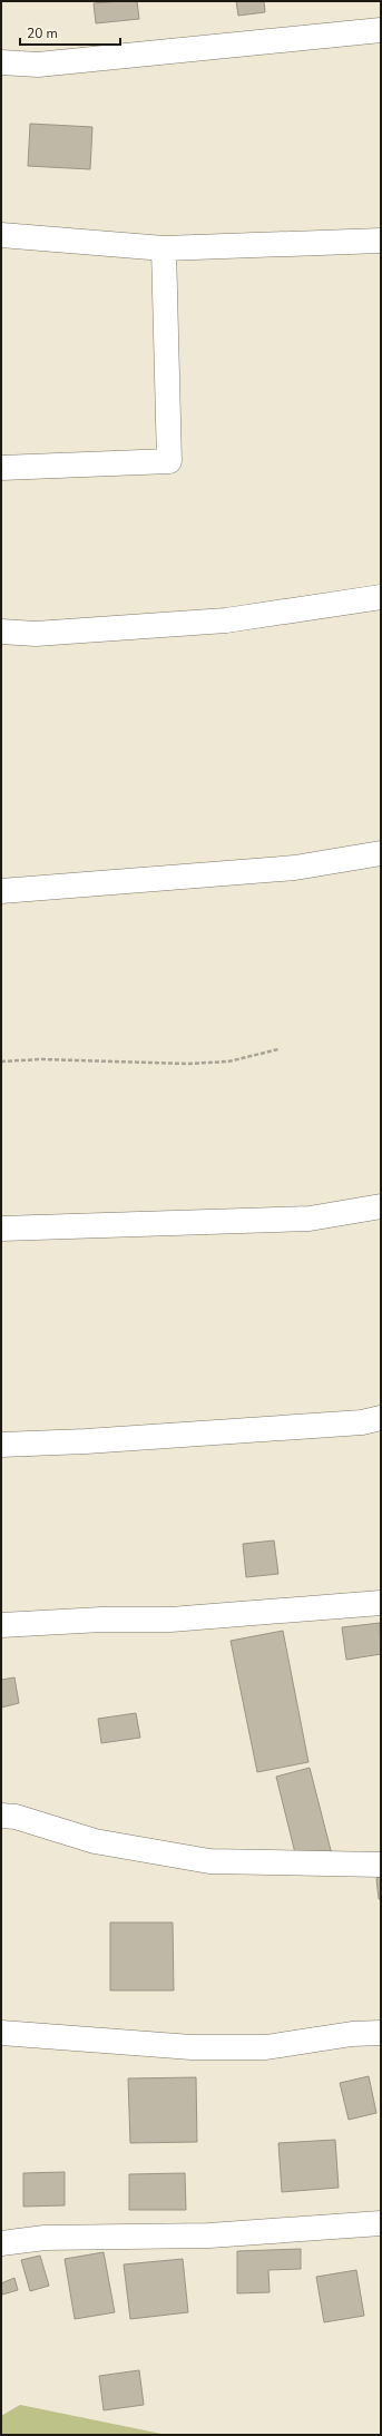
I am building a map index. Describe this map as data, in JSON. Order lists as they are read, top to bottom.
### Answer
{
  "scale_bar": "20 m"
}
